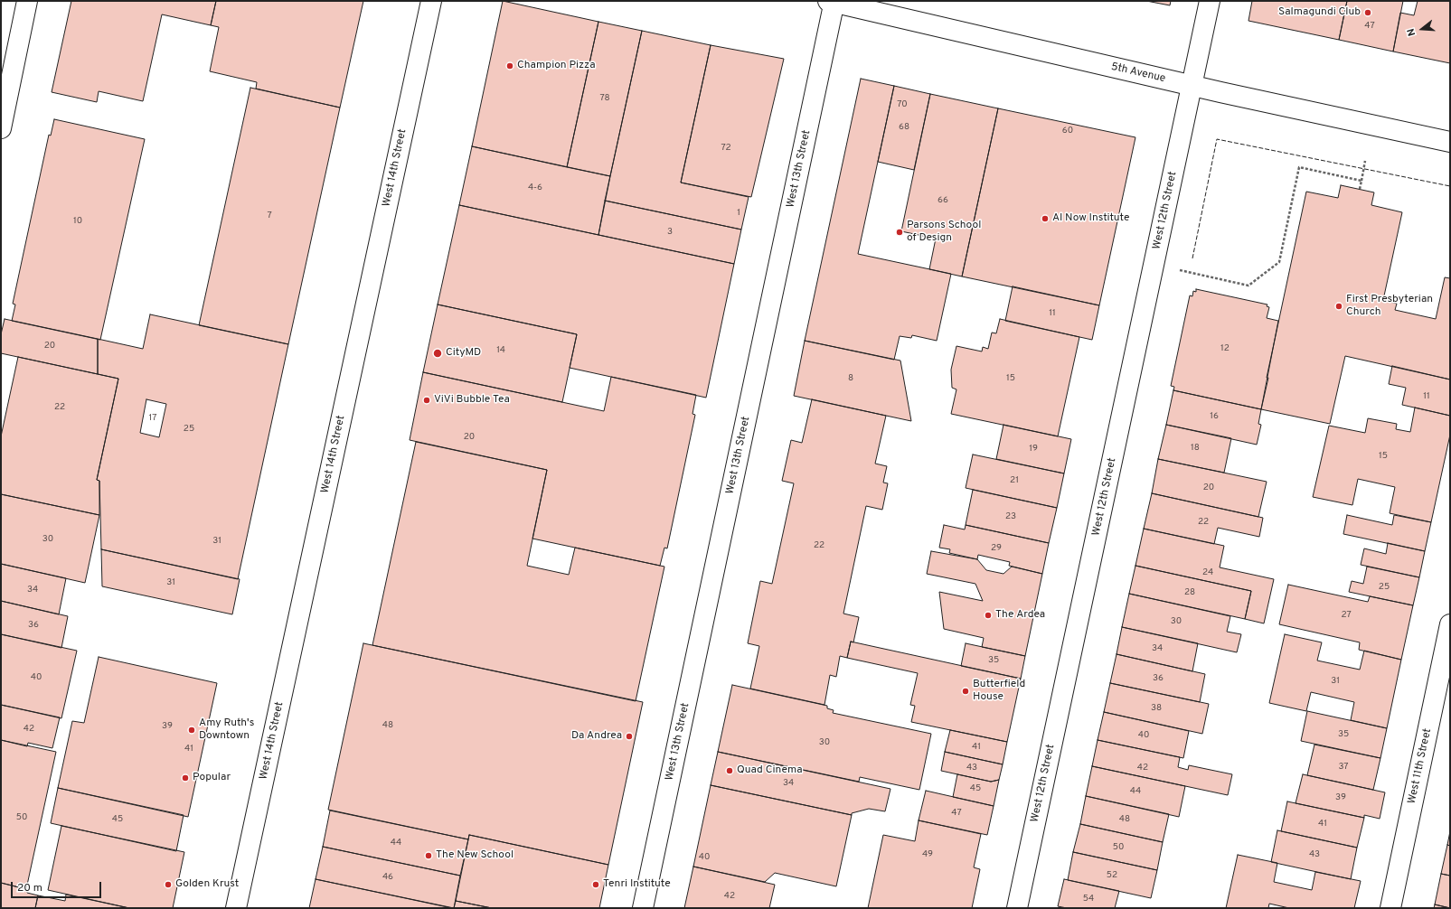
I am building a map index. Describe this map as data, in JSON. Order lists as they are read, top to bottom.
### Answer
{
  "streets": {
    "street": [
      "5th Avenue",
      "West 14th Street",
      "West 13th Street",
      "West 12th Street",
      "West 11th Street"
    ]
  },
  "crossings": [
    ["5th Avenue", "West 13th Street"],
    ["5th Avenue", "West 12th Street"]
  ],
  "places": [
    "Salmagundi Club",
    "Champion Pizza",
    "AI Now Institute",
    "Parsons School of Design",
    "First Presbyterian Church",
    "CityMD",
    "ViVi Bubble Tea",
    "The Ardea",
    "Butterfield House",
    "Amy Ruth's Downtown",
    "Da Andrea",
    "Quad Cinema",
    "Popular",
    "The New School",
    "Golden Krust",
    "Tenri Institute"
  ],
  "house_numbers": [
    "47",
    "78",
    "70",
    "68",
    "60",
    "72",
    "4-6",
    "66",
    "1",
    "7",
    "10",
    "3",
    "11",
    "20",
    "12",
    "14",
    "8",
    "15",
    "11",
    "22",
    "16",
    "17",
    "25",
    "20",
    "18",
    "19",
    "15",
    "21",
    "20",
    "23",
    "22",
    "30",
    "31",
    "22",
    "29",
    "24",
    "31",
    "25",
    "34",
    "28",
    "27",
    "30",
    "36",
    "34",
    "35",
    "40",
    "36",
    "31",
    "38",
    "48",
    "39",
    "42",
    "35",
    "40",
    "30",
    "41",
    "41",
    "37",
    "43",
    "42",
    "34",
    "45",
    "44",
    "39",
    "47",
    "50",
    "45",
    "48",
    "41",
    "44",
    "50",
    "49",
    "43",
    "40",
    "52",
    "46",
    "42",
    "54"
  ],
  "scale_bar": "20 m",
  "north": "left"
}
